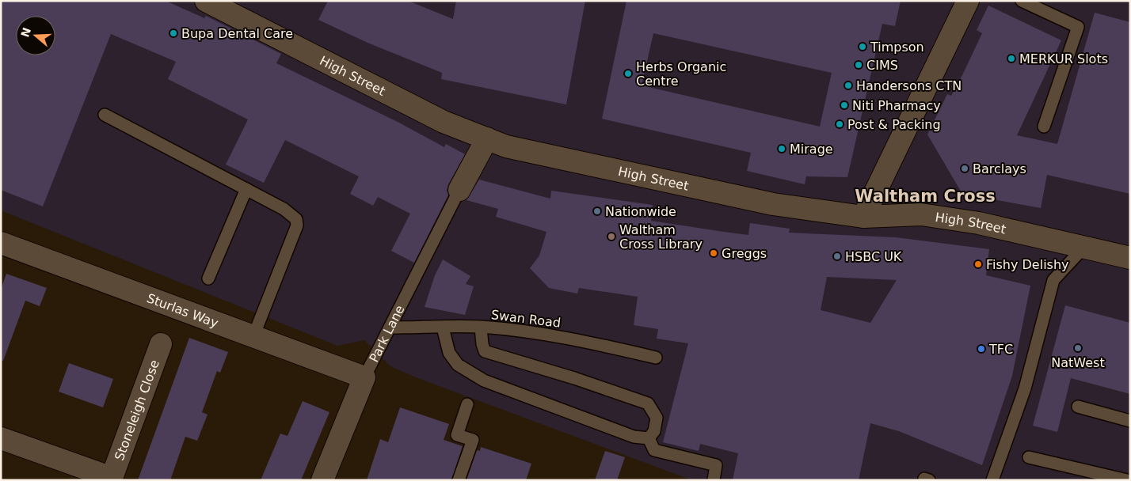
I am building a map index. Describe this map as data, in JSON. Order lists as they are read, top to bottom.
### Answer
{
  "streets": {
    "street": [
      "High Street",
      "Sturlas Way",
      "Park Lane",
      "Stoneleigh Close"
    ],
    "lane": ["Swan Road"]
  },
  "crossings": [
    ["Sturlas Way", "Park Lane"],
    ["Swan Road", "Park Lane"]
  ],
  "districts": ["Waltham Cross"],
  "places": [
    "Bupa Dental Care",
    "Timpson",
    "MERKUR Slots",
    "CIMS",
    "Herbs Organic Centre",
    "Handersons CTN",
    "Niti Pharmacy",
    "Post & Packing",
    "Mirage",
    "Barclays",
    "Nationwide",
    "Waltham Cross Library",
    "Greggs",
    "HSBC UK",
    "Fishy Delishy",
    "NatWest",
    "TFC"
  ],
  "north": "left"
}
